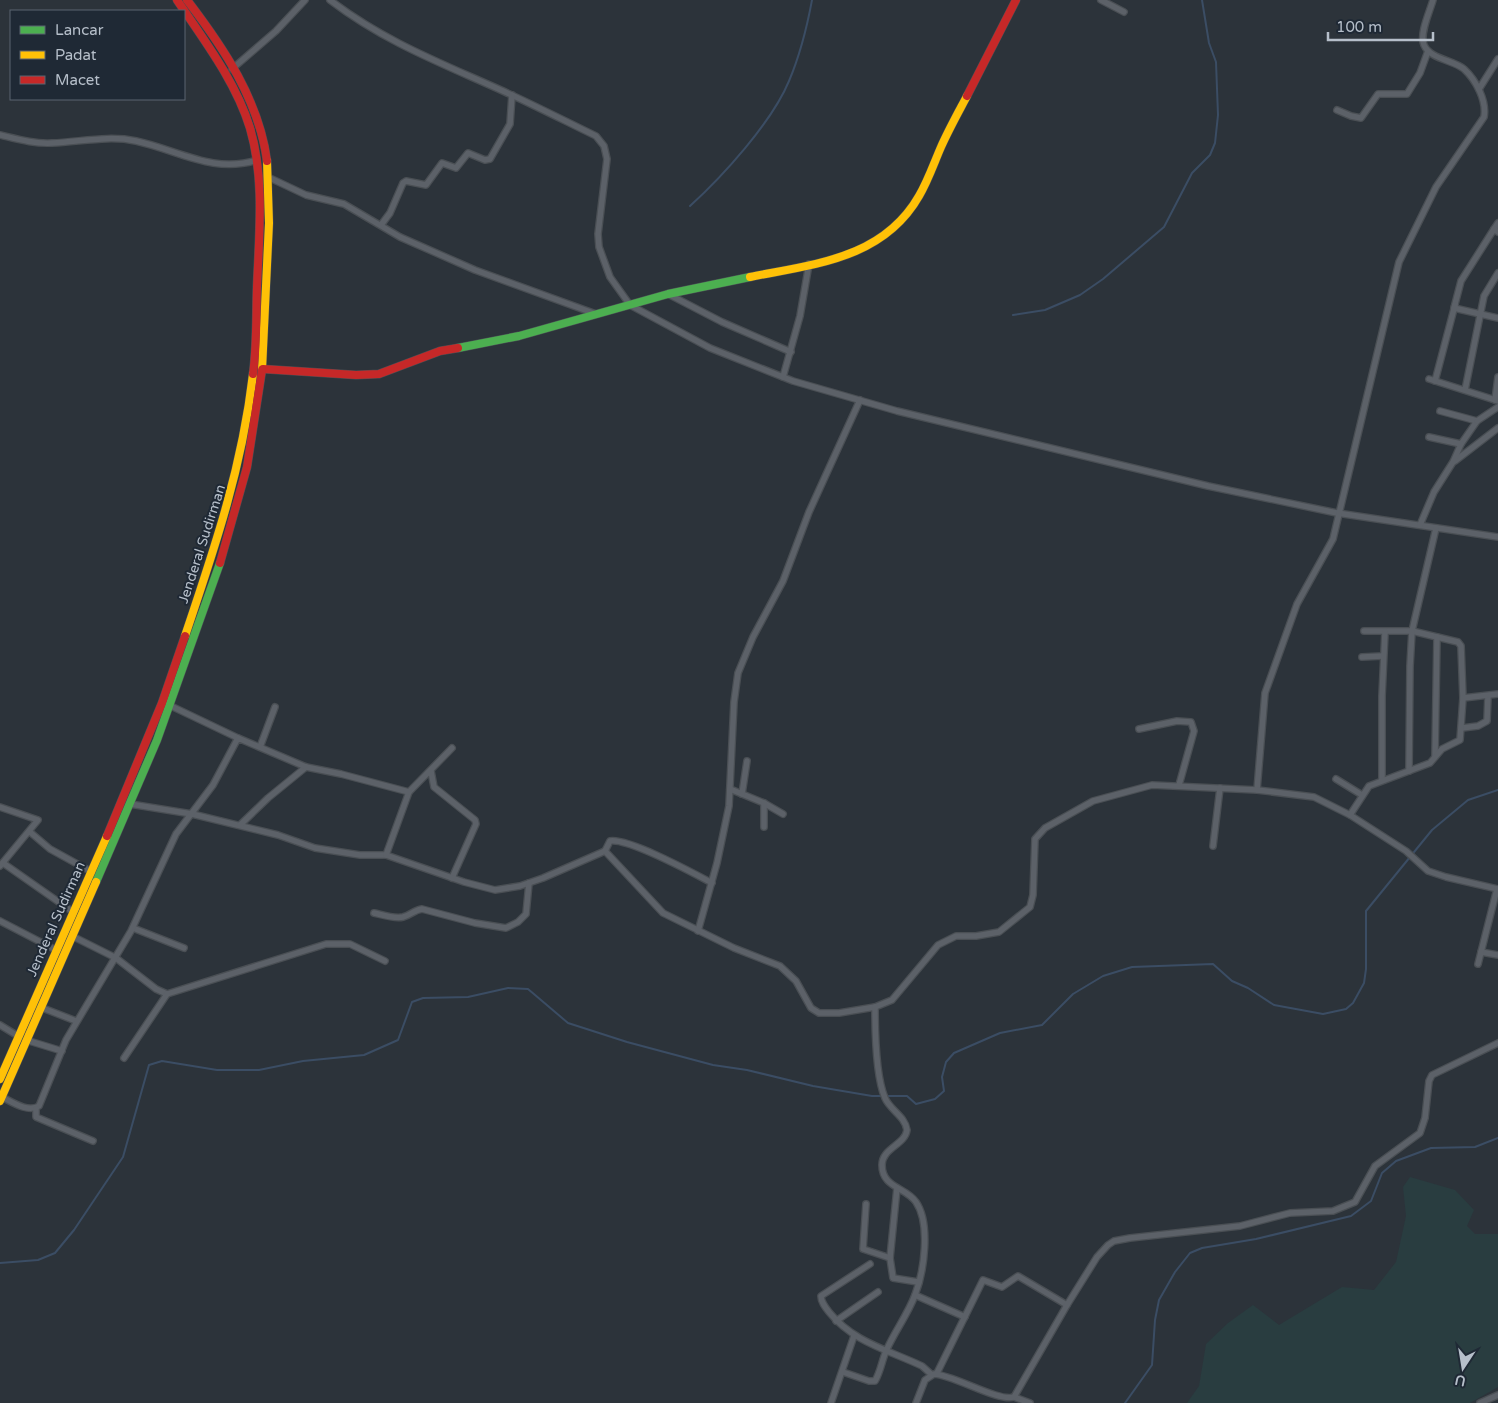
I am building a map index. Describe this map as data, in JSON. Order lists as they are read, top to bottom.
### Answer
{
  "streets": {
    "main road": ["Jenderal Sudirman"]
  },
  "legend": ["Lancar", "Padat", "Macet"],
  "scale_bar": "100 m",
  "north": "bottom"
}
